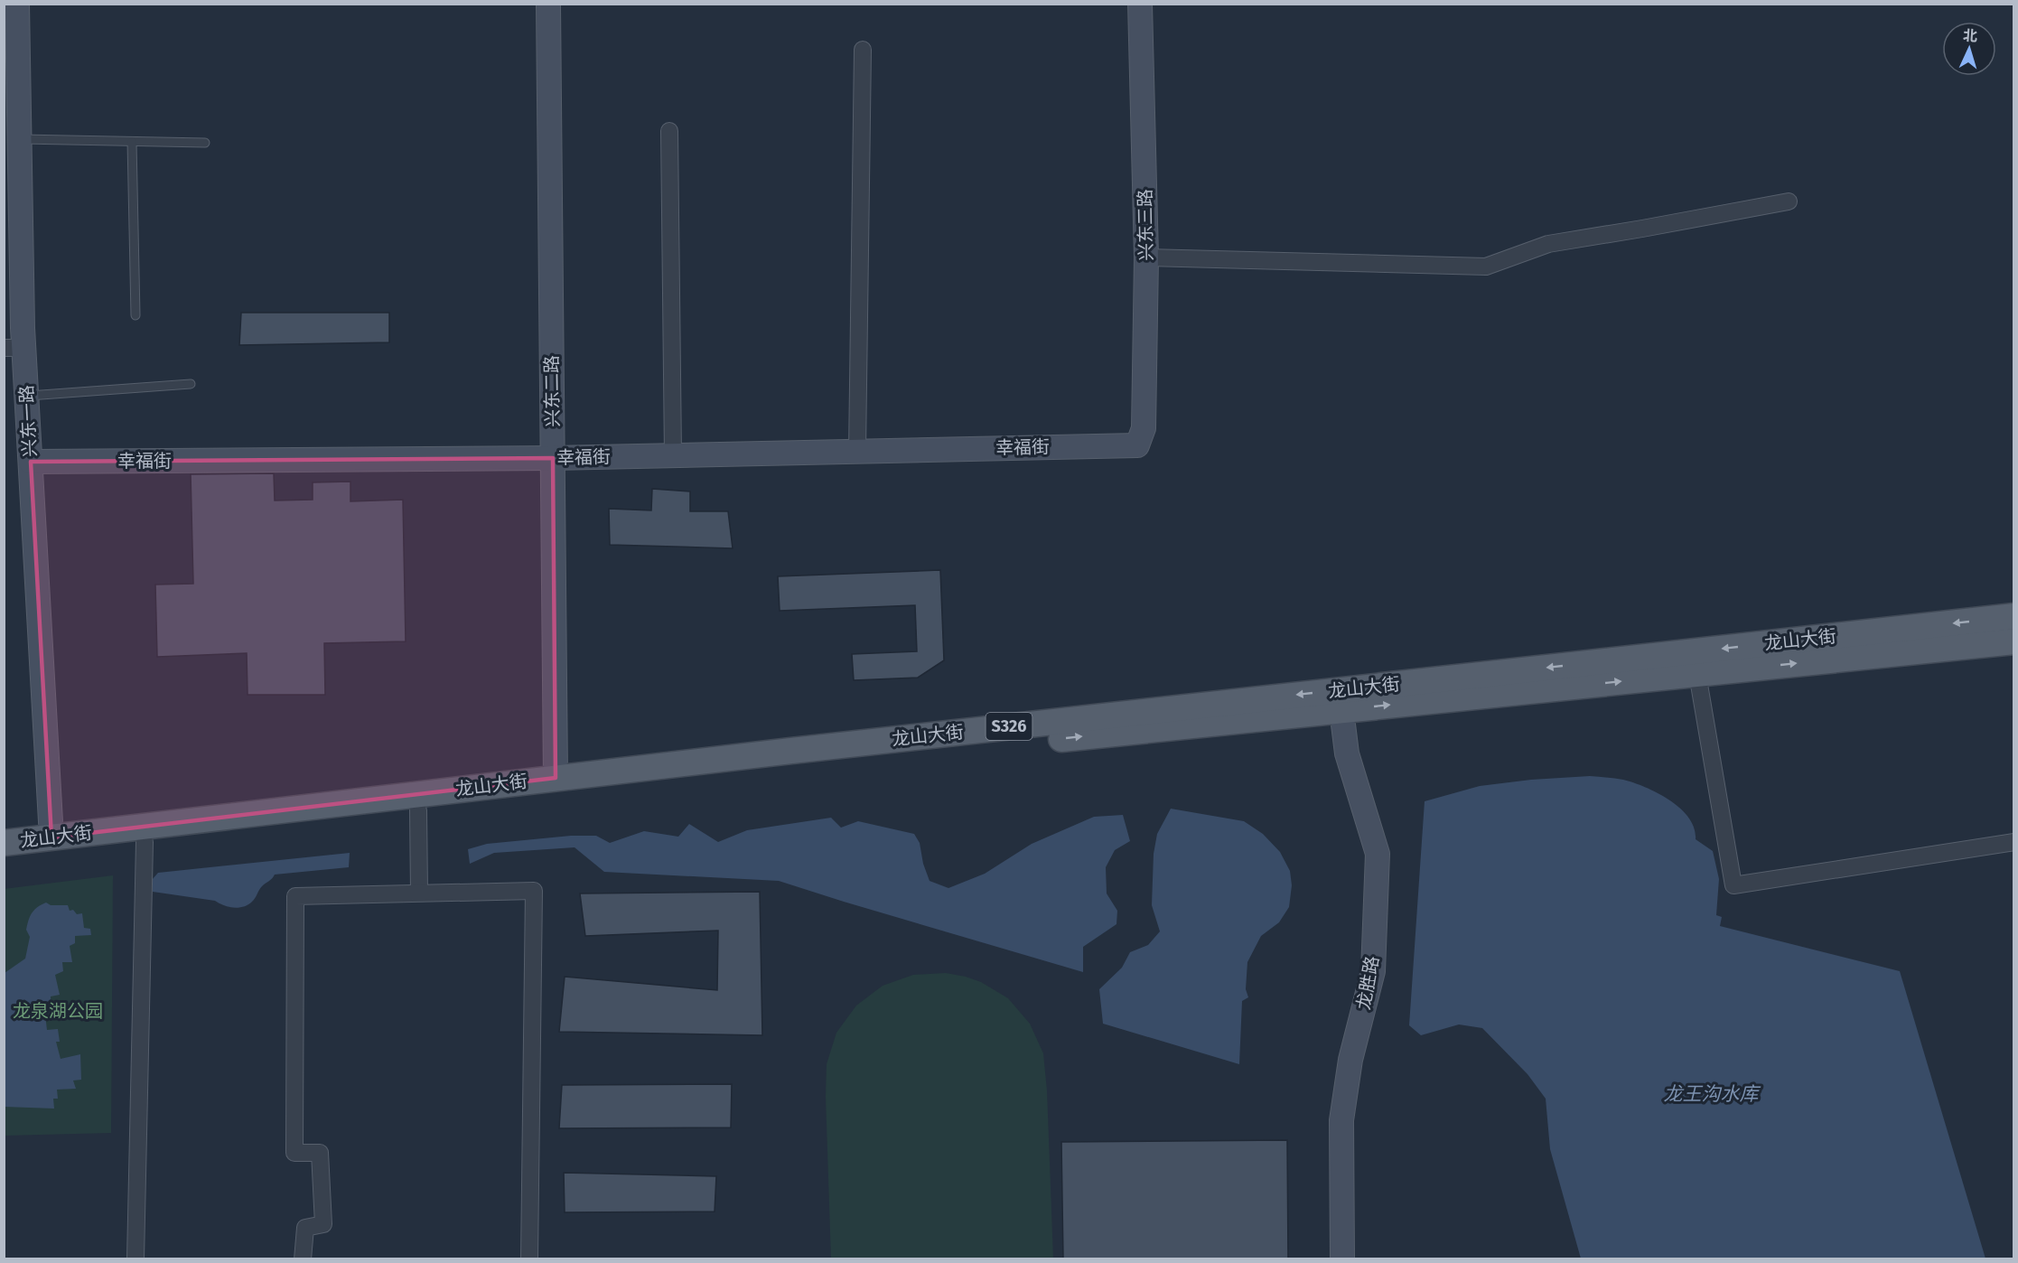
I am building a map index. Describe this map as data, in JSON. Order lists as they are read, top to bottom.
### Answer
{
  "streets": {
    "main road": ["龙山大街", "S326"],
    "street": [
      "兴东三路",
      "兴东二路",
      "兴东一路",
      "幸福街",
      "龙胜路"
    ]
  },
  "crossings": [
    ["兴东三路", "幸福街"],
    ["兴东二路", "幸福街"],
    ["兴东二路", "龙山大街"],
    ["兴东一路", "幸福街"],
    ["兴东一路", "龙山大街"],
    ["龙山大街", "龙胜路"]
  ],
  "water": ["龙王沟水库"],
  "parks": ["龙泉湖公园"],
  "north": "top"
}
